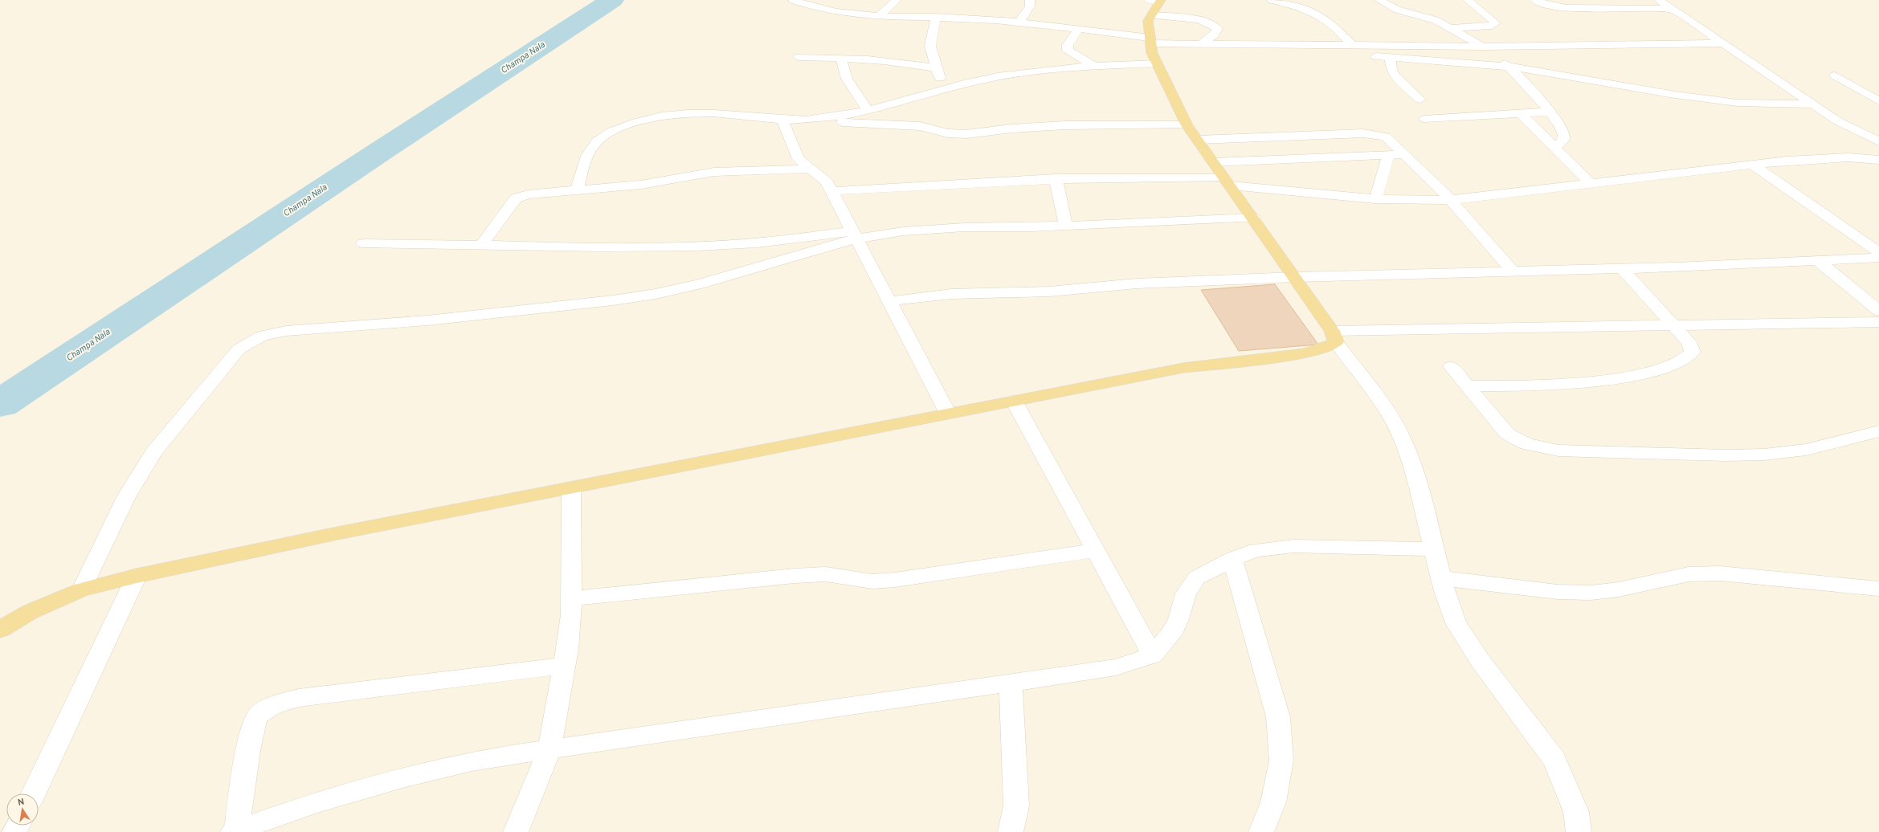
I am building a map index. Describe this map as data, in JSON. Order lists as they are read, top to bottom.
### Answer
{
  "water": ["Champa Nala"],
  "north": "top"
}
